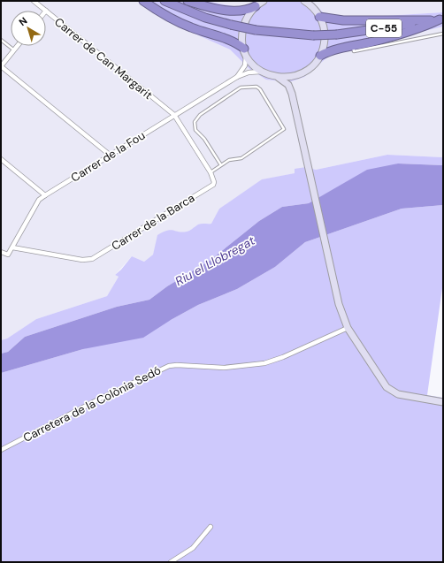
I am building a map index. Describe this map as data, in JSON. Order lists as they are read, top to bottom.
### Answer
{
  "streets": {
    "highway": ["C-55"],
    "street": [
      "Carrer de Can Margarit",
      "Carrer de la Fou",
      "Carrer de la Barca",
      "Carretera de la Colònia Sedó"
    ]
  },
  "crossings": [
    ["Carrer de Can Margarit", "Carrer de la Fou"],
    ["Carrer de la Fou", "Carrer de la Barca"]
  ],
  "water": ["Riu el Llobregat"],
  "north": "top left"
}
